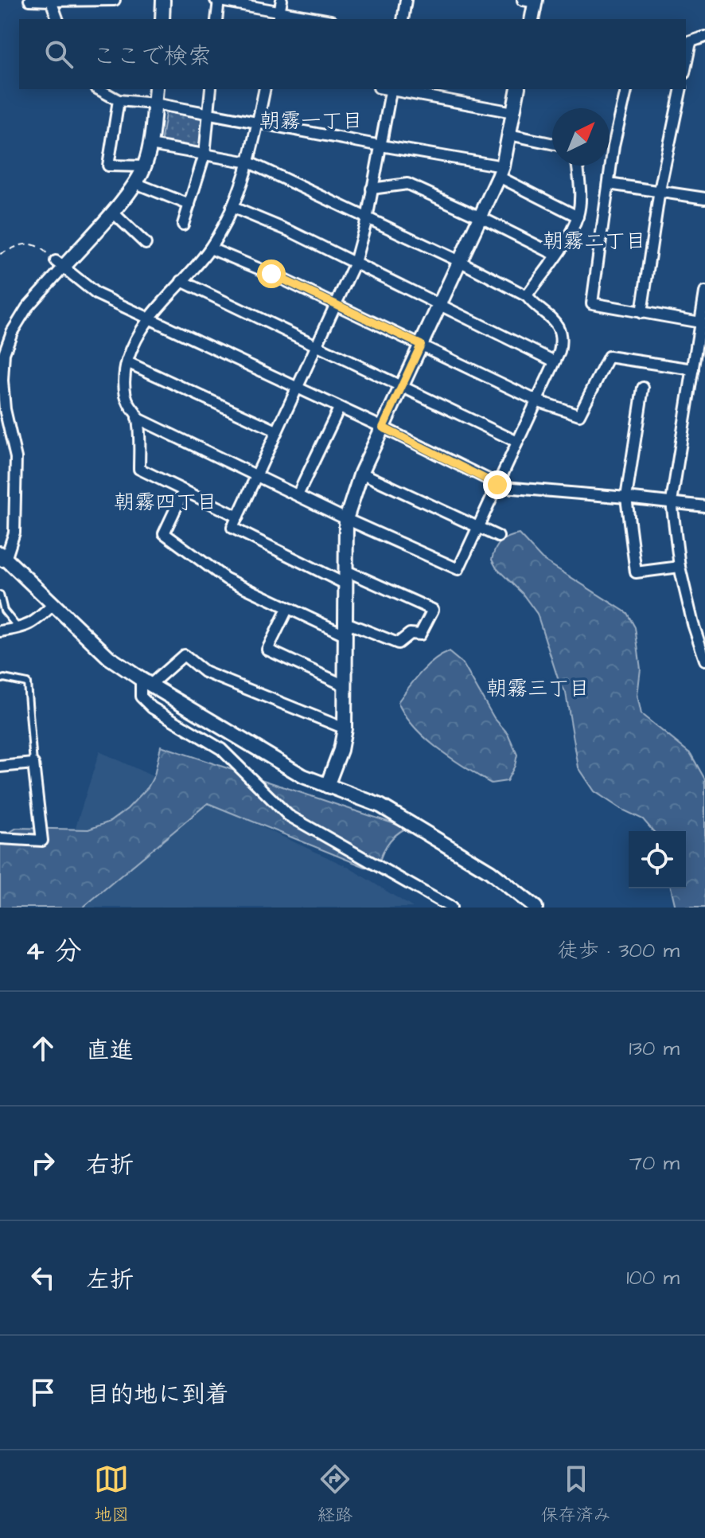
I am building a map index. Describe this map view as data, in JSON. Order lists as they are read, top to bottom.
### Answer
{
  "districts": [
    "朝霧一丁目",
    "朝霧二丁目",
    "朝霧四丁目",
    "朝霧三丁目"
  ],
  "north": "top right",
  "page": {
    "search": "ここで検索",
    "heading": ["4 分", "徒歩 · 300 m"],
    "list": [
      ["直進", "130 m"],
      ["右折", "70 m"],
      ["左折", "100 m"],
      "目的地に到着"
    ],
    "nav": ["地図", "経路", "保存済み"]
  }
}
